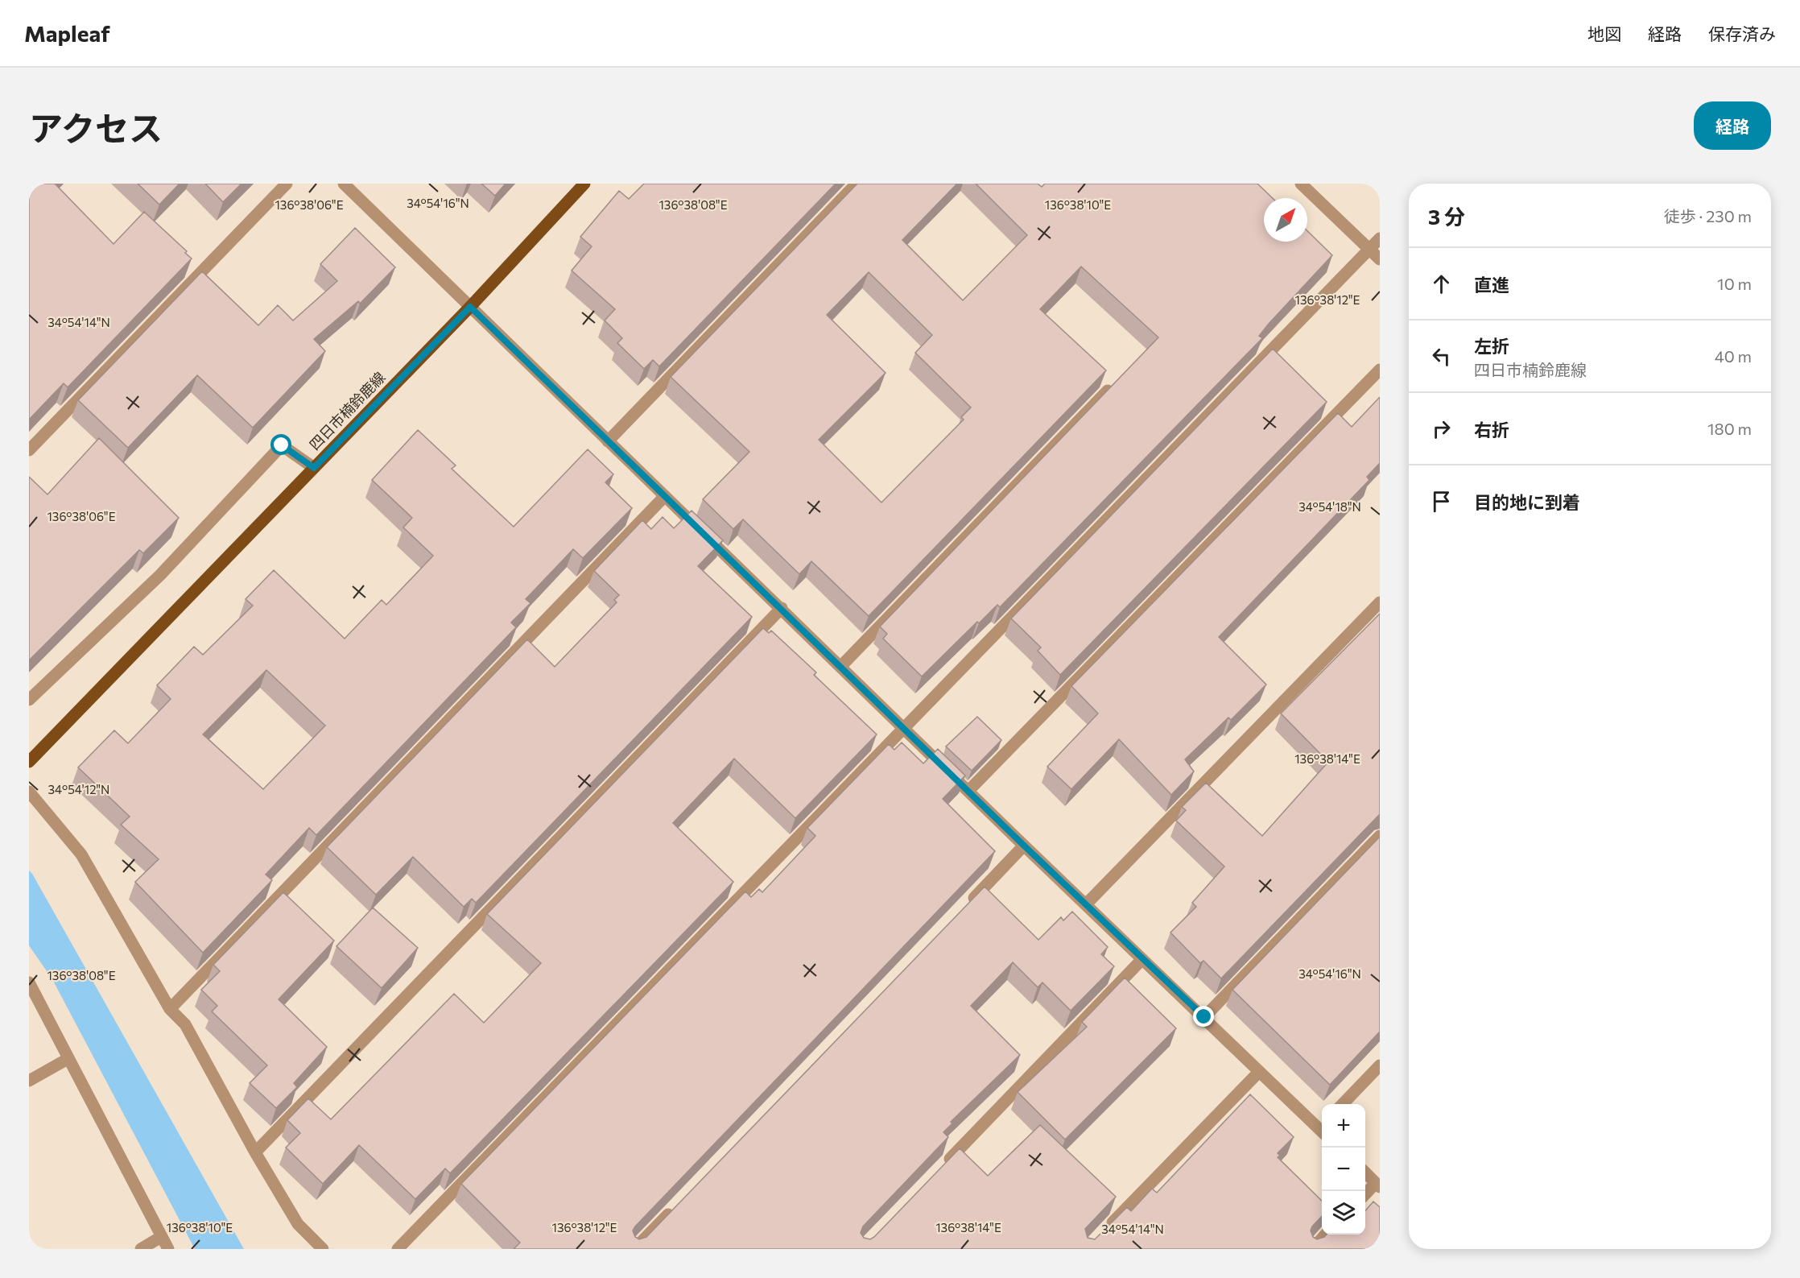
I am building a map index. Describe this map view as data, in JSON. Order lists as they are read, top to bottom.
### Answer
{
  "streets": {
    "main road": ["四日市楠鈴鹿線"]
  },
  "north": "top right",
  "page": {
    "header": "Mapleaf",
    "nav": ["地図", "経路", "保存済み"],
    "title": "アクセス",
    "buttons": "経路",
    "heading": ["3 分", "徒歩 · 230 m"],
    "list": [
      ["直進", "10 m"],
      ["左折", "四日市楠鈴鹿線", "40 m"],
      ["右折", "180 m"],
      "目的地に到着"
    ],
    "map_buttons": ["+", "−"]
  },
  "coordinates": [
    "34°54'16\"N",
    "136°38'06\"E",
    "136°38'08\"E",
    "136°38'10\"E",
    "136°38'12\"E",
    "34°54'14\"N",
    "34°54'18\"N",
    "136°38'14\"E",
    "34°54'12\"N"
  ]
}
